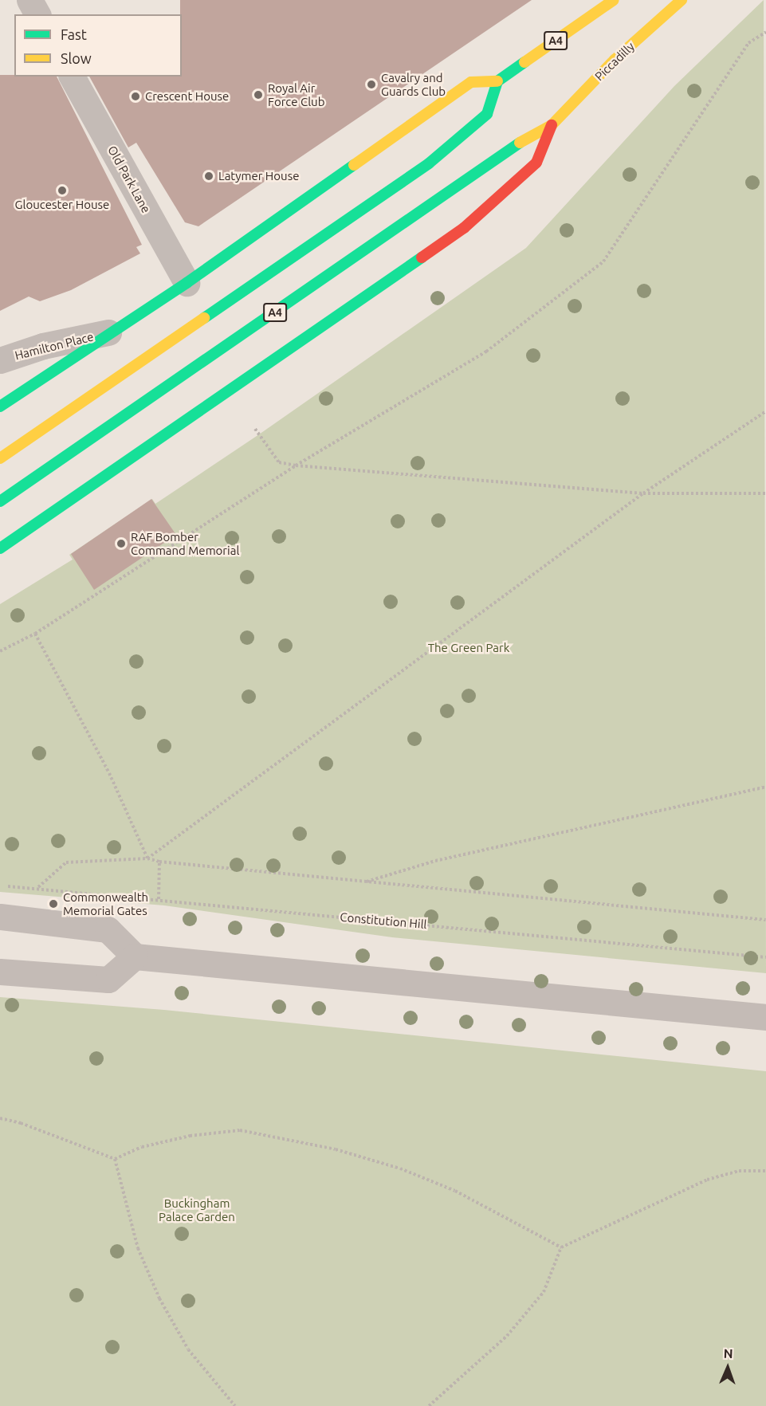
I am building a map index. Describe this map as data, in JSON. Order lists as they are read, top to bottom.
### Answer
{
  "streets": {
    "main road": ["A4", "Piccadilly"],
    "street": ["Old Park Lane", "Hamilton Place"],
    "path": ["Constitution Hill"]
  },
  "crossings": [
    ["A4", "Piccadilly"]
  ],
  "parks": ["The Green Park", "Buckingham Palace Garden"],
  "places": [
    "Cavalry and Guards Club",
    "Royal Air Force Club",
    "Crescent House",
    "Latymer House",
    "Gloucester House",
    "RAF Bomber Command Memorial",
    "Commonwealth Memorial Gates"
  ],
  "legend": ["Fast", "Slow"],
  "north": "top"
}
